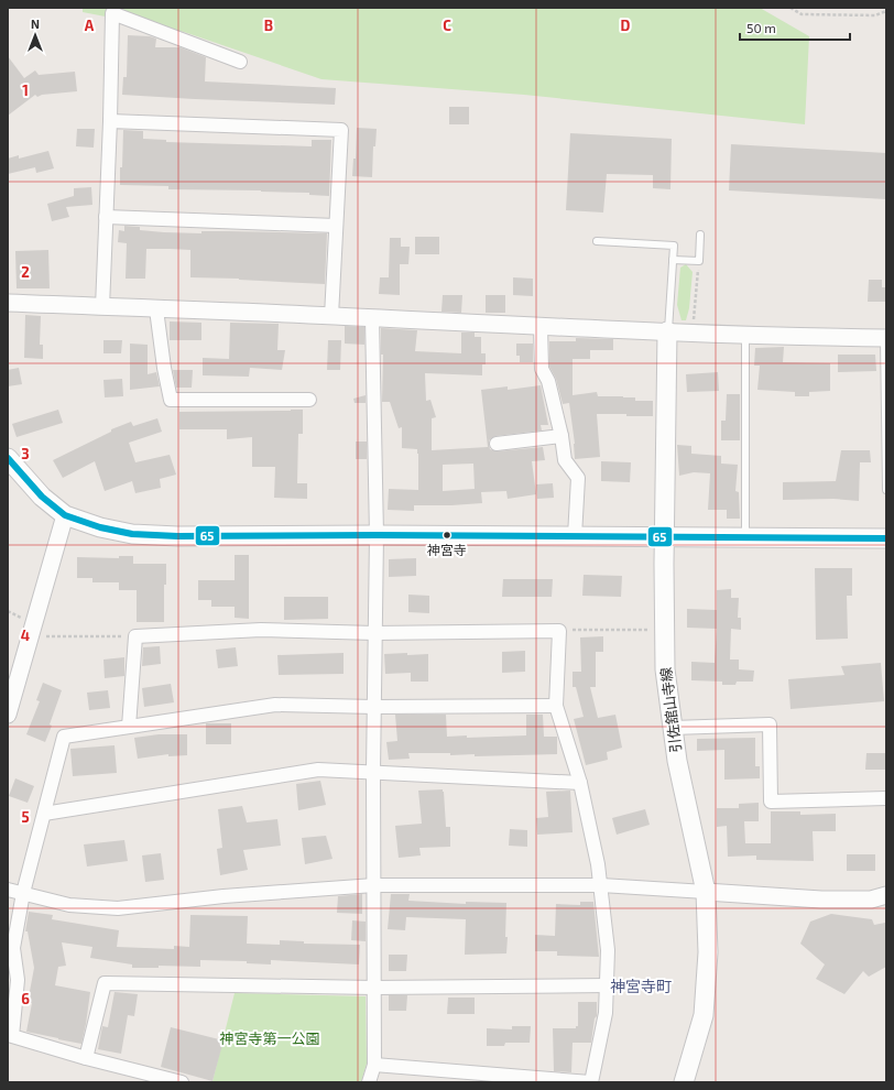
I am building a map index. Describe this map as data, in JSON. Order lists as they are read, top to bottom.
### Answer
{
  "streets": {
    "main road": ["引佐舘山寺線"]
  },
  "districts": ["神宮寺町"],
  "parks": ["神宮寺第一公園"],
  "places": ["神宮寺"],
  "lines": ["transit line 65"],
  "scale_bar": "50 m",
  "north": "top",
  "grid": {
    "columns": [
      "A",
      "B",
      "C",
      "D"
    ],
    "rows": [
      "1",
      "2",
      "3",
      "4",
      "5",
      "6"
    ]
  }
}
